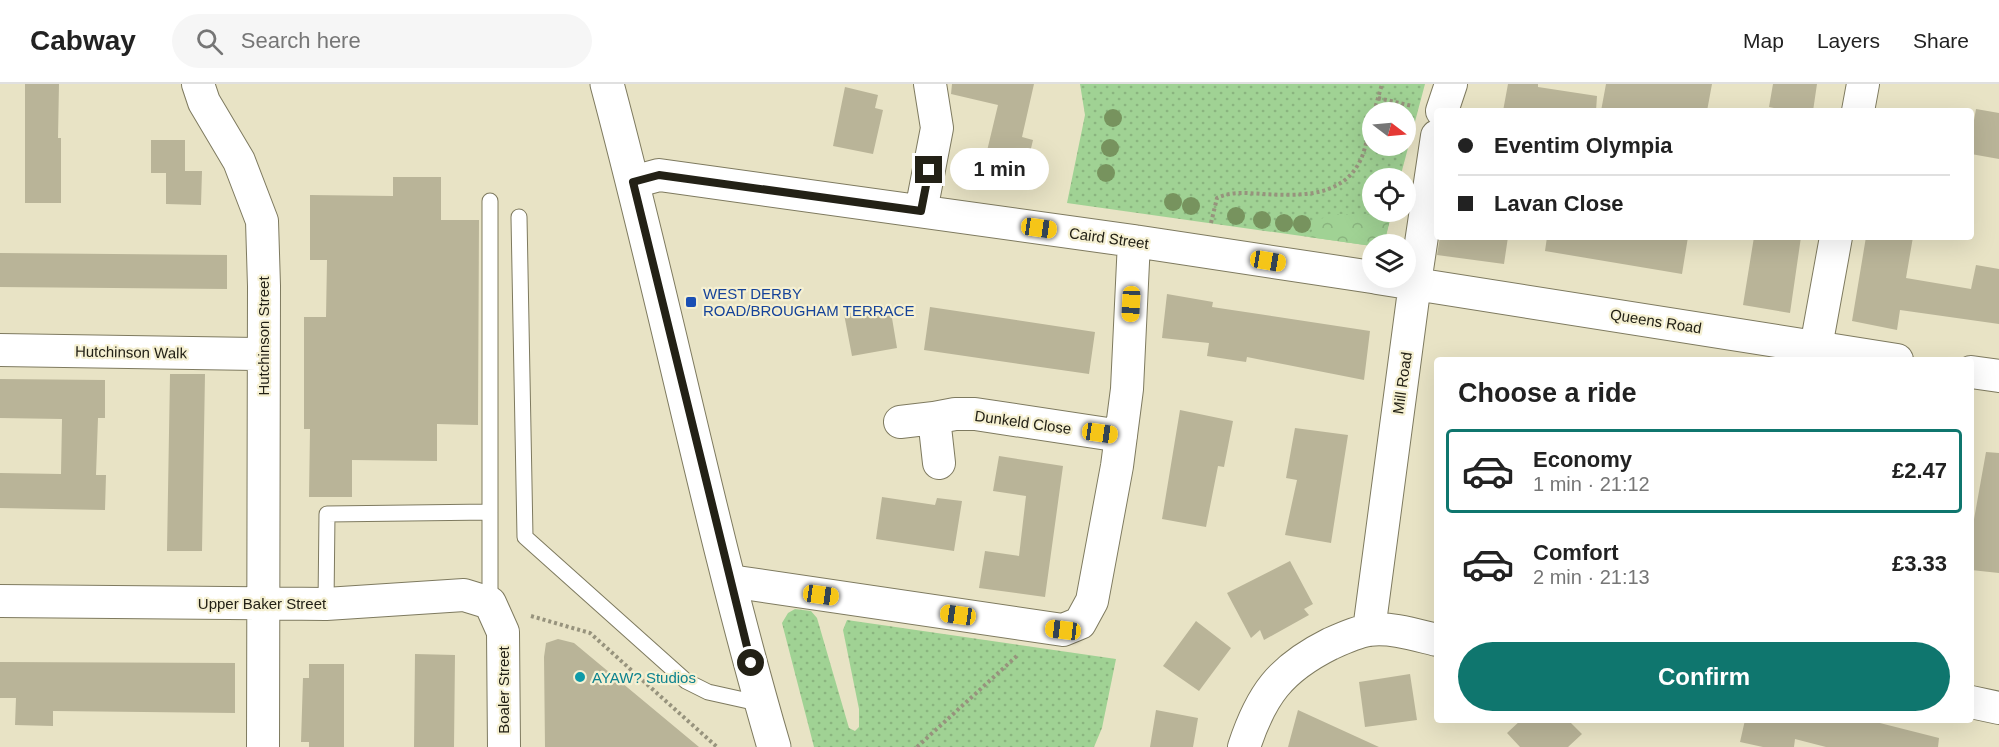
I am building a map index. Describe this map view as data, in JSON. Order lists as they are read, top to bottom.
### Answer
{
  "streets": {
    "street": [
      "Caird Street",
      "Queens Road",
      "Hutchinson Street",
      "Hutchinson Walk",
      "Mill Road",
      "Dunkeld Close",
      "Upper Baker Street",
      "Boaler Street"
    ]
  },
  "crossings": [
    ["Hutchinson Street", "Hutchinson Walk"],
    ["Hutchinson Street", "Upper Baker Street"],
    ["Upper Baker Street", "Boaler Street"]
  ],
  "places": {
    "transit": ["WEST DERBY ROAD/BROUGHAM TERRACE"],
    "other": ["AYAW? Studios"]
  },
  "north": "right",
  "page": {
    "header": "Cabway",
    "search": "Search here",
    "nav": ["Map", "Layers", "Share"],
    "banner": ["Eventim Olympia", "Lavan Close"],
    "bubble": "1 min",
    "heading": "Choose a ride",
    "list": [
      {
        "name": "Economy",
        "note": "1 min · 21:12",
        "value": "£2.47"
      },
      {
        "name": "Comfort",
        "note": "2 min · 21:13",
        "value": "£3.33"
      }
    ],
    "buttons": "Confirm"
  }
}
